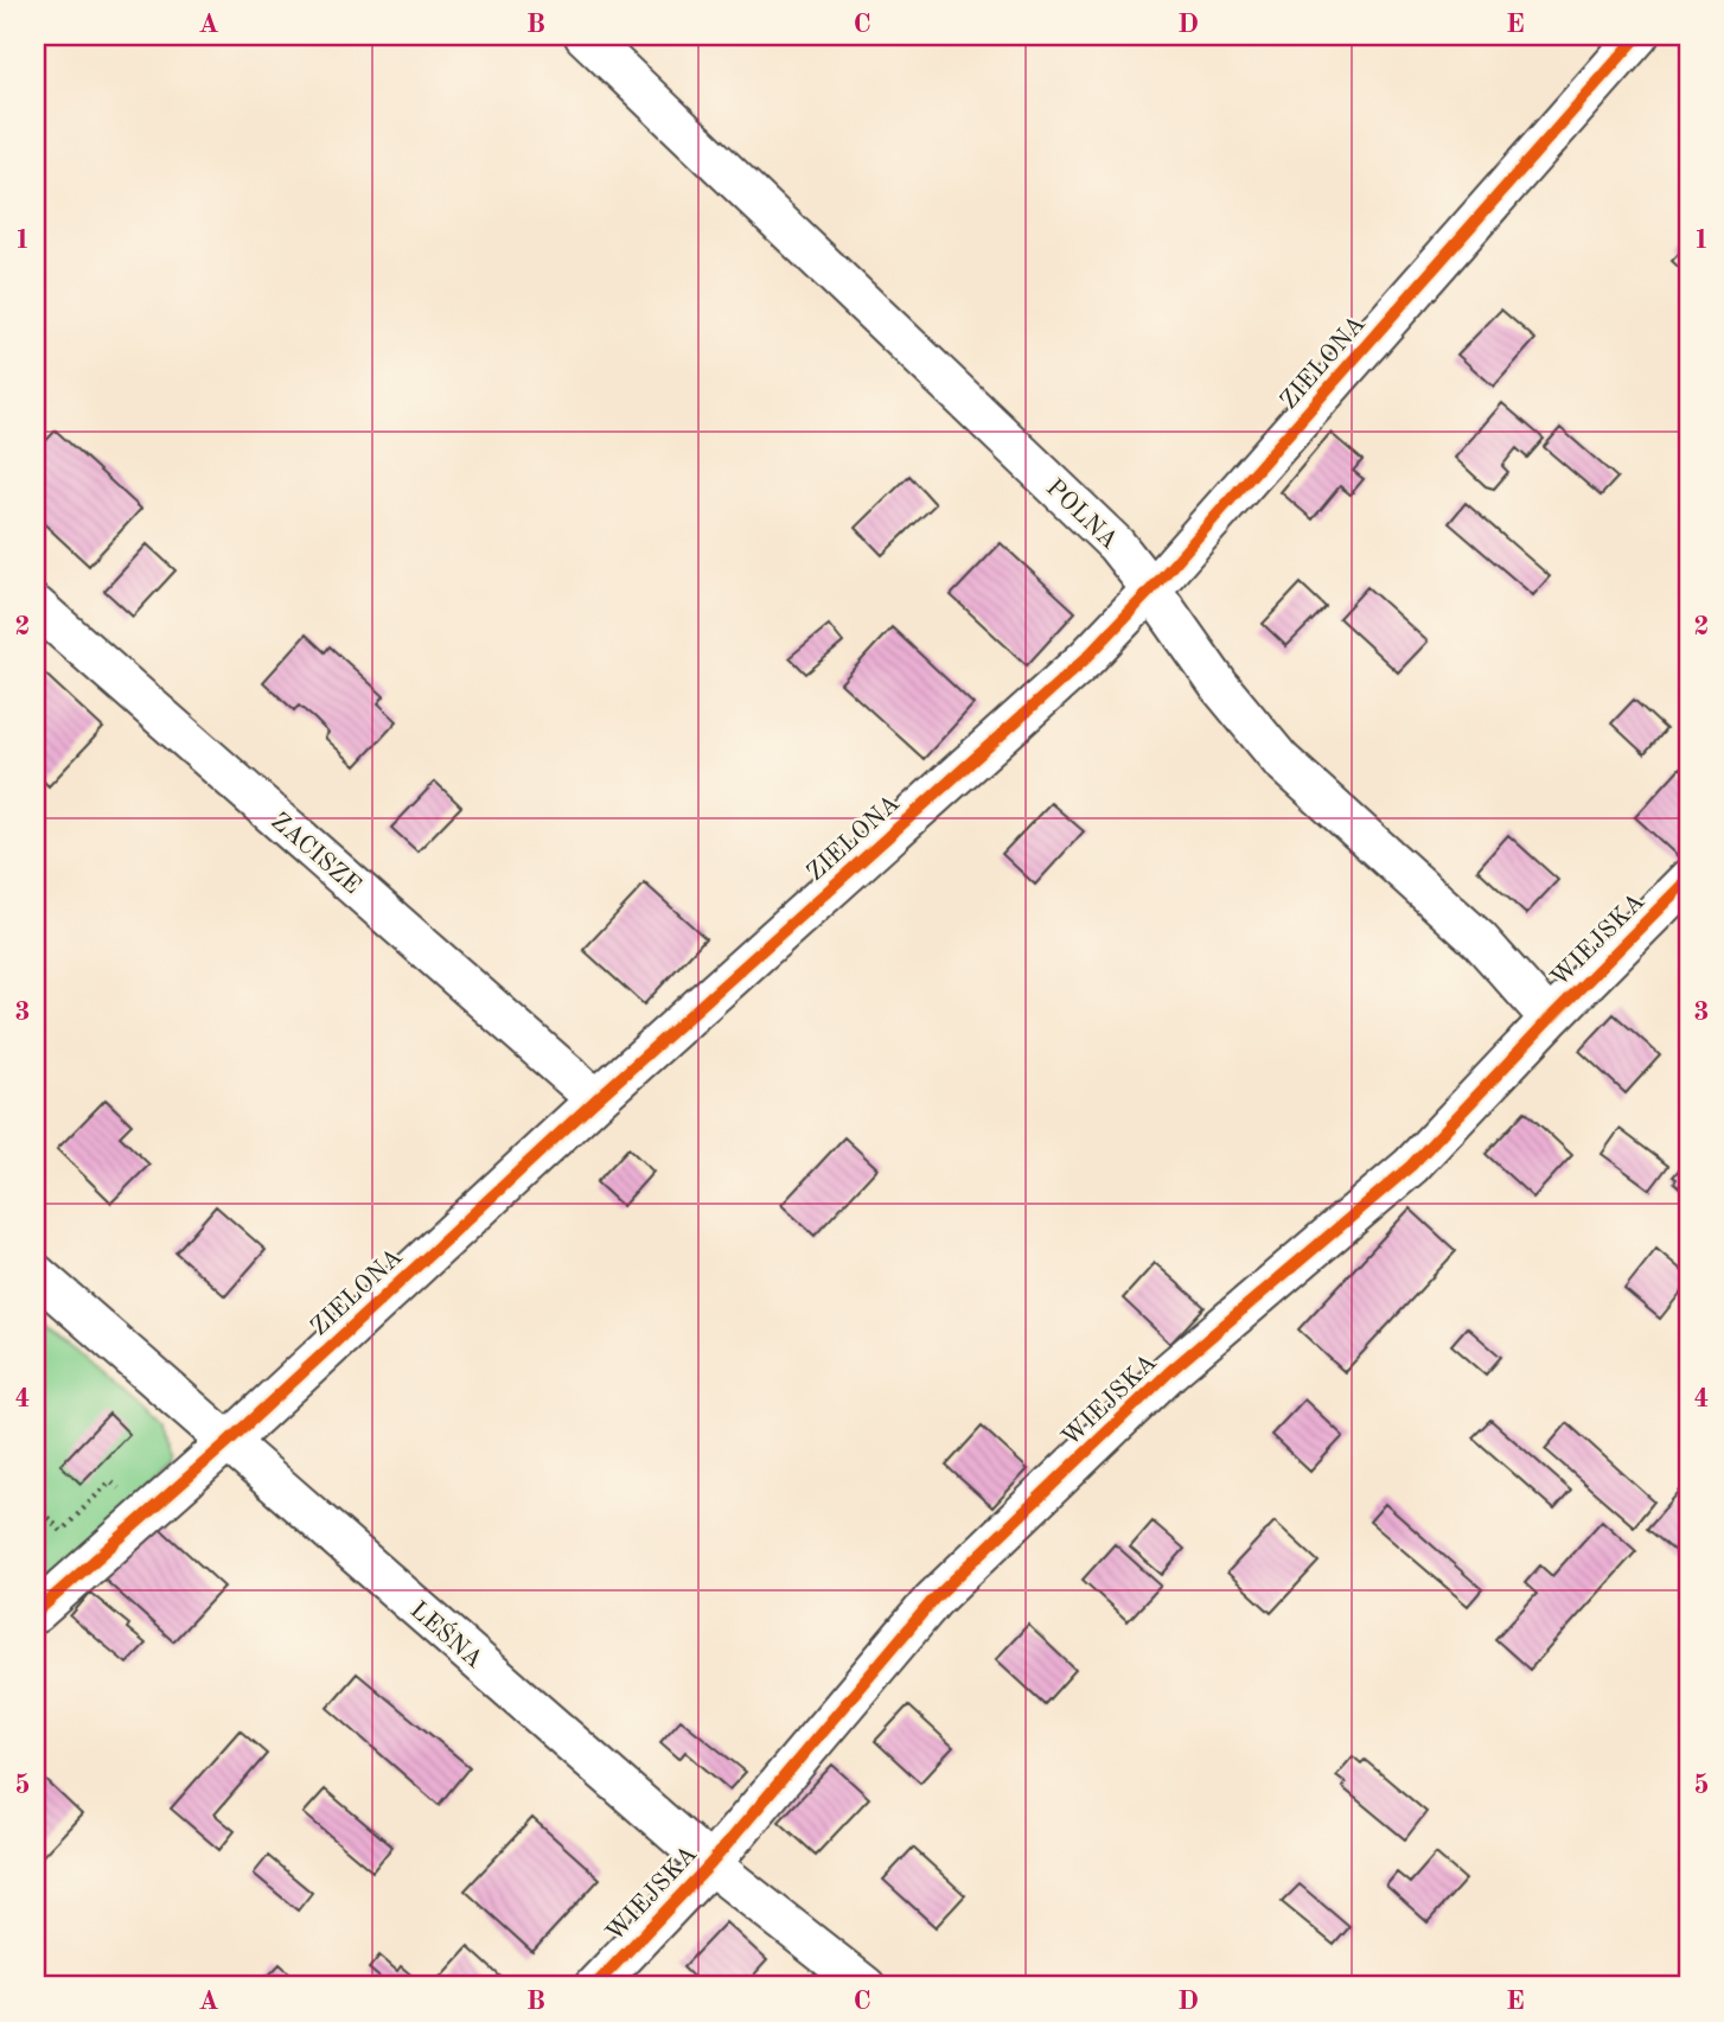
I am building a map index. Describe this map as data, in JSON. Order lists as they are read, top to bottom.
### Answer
{
  "streets": {
    "street": [
      "ZIELONA",
      "POLNA",
      "ZACISZE",
      "WIEJSKA",
      "LEŚNA"
    ]
  },
  "crossings": [
    ["ZIELONA", "POLNA"],
    ["ZIELONA", "ZACISZE"],
    ["ZIELONA", "LEŚNA"],
    ["POLNA", "WIEJSKA"],
    ["WIEJSKA", "LEŚNA"]
  ],
  "grid": {
    "columns": [
      "A",
      "B",
      "C",
      "D",
      "E"
    ],
    "rows": [
      "1",
      "2",
      "3",
      "4",
      "5"
    ]
  }
}
